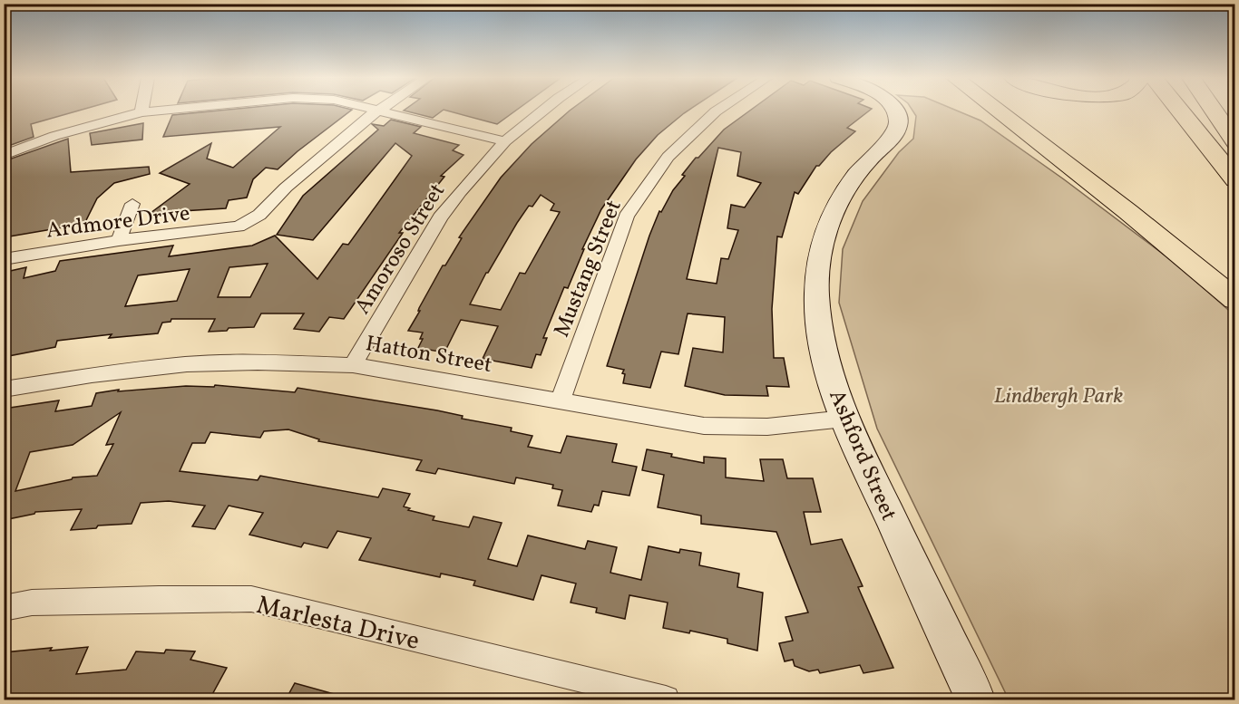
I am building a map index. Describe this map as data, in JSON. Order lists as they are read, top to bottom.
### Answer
{
  "streets": {
    "street": [
      "Ardmore Drive",
      "Amoroso Street",
      "Mustang Street",
      "Hatton Street",
      "Ashford Street",
      "Marlesta Drive"
    ]
  },
  "crossings": [
    ["Amoroso Street", "Hatton Street"],
    ["Mustang Street", "Hatton Street"],
    ["Hatton Street", "Ashford Street"]
  ],
  "parks": ["Lindbergh Park"]
}
